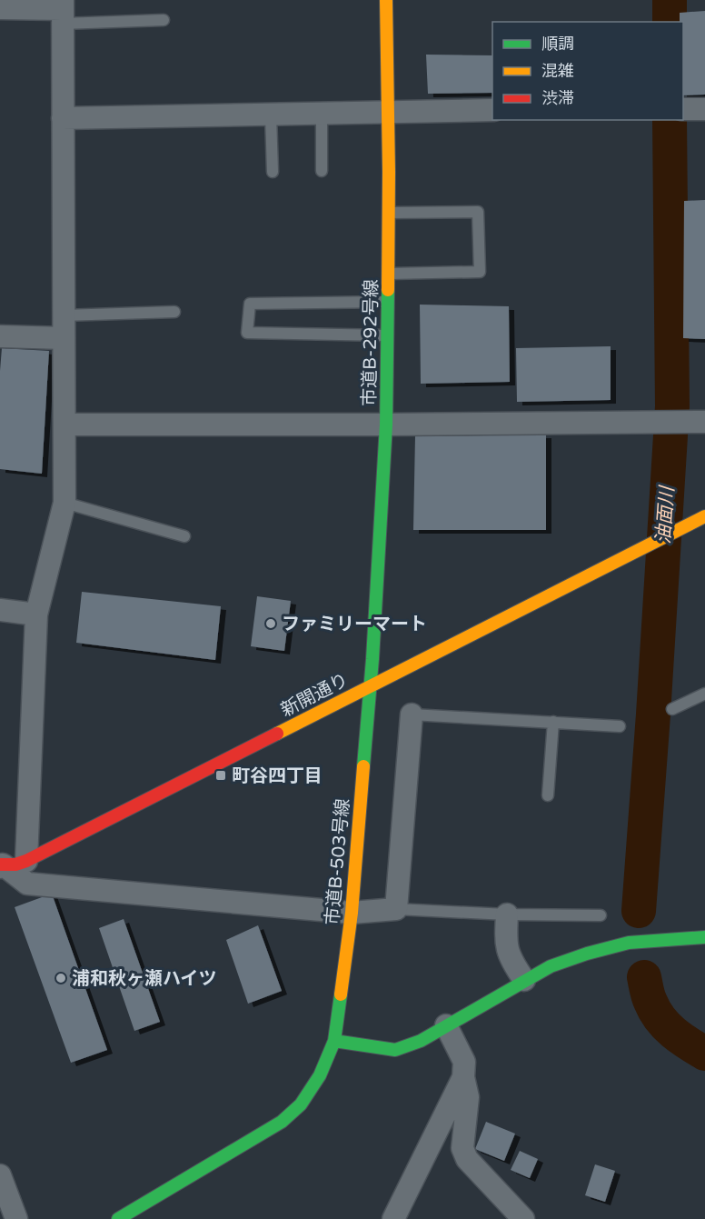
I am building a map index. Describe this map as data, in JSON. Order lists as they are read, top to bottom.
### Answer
{
  "streets": {
    "street": ["市道B-292号線", "新開通り", "市道B-503号線"]
  },
  "crossings": [
    ["市道B-292号線", "新開通り"],
    ["市道B-292号線", "市道B-503号線"],
    ["新開通り", "市道B-503号線"]
  ],
  "water": ["油面川"],
  "places": {
    "other": ["ファミリーマート", "浦和秋ヶ瀬ハイツ"],
    "transit": ["町谷四丁目"]
  },
  "legend": ["順調", "混雑", "渋滞"]
}
